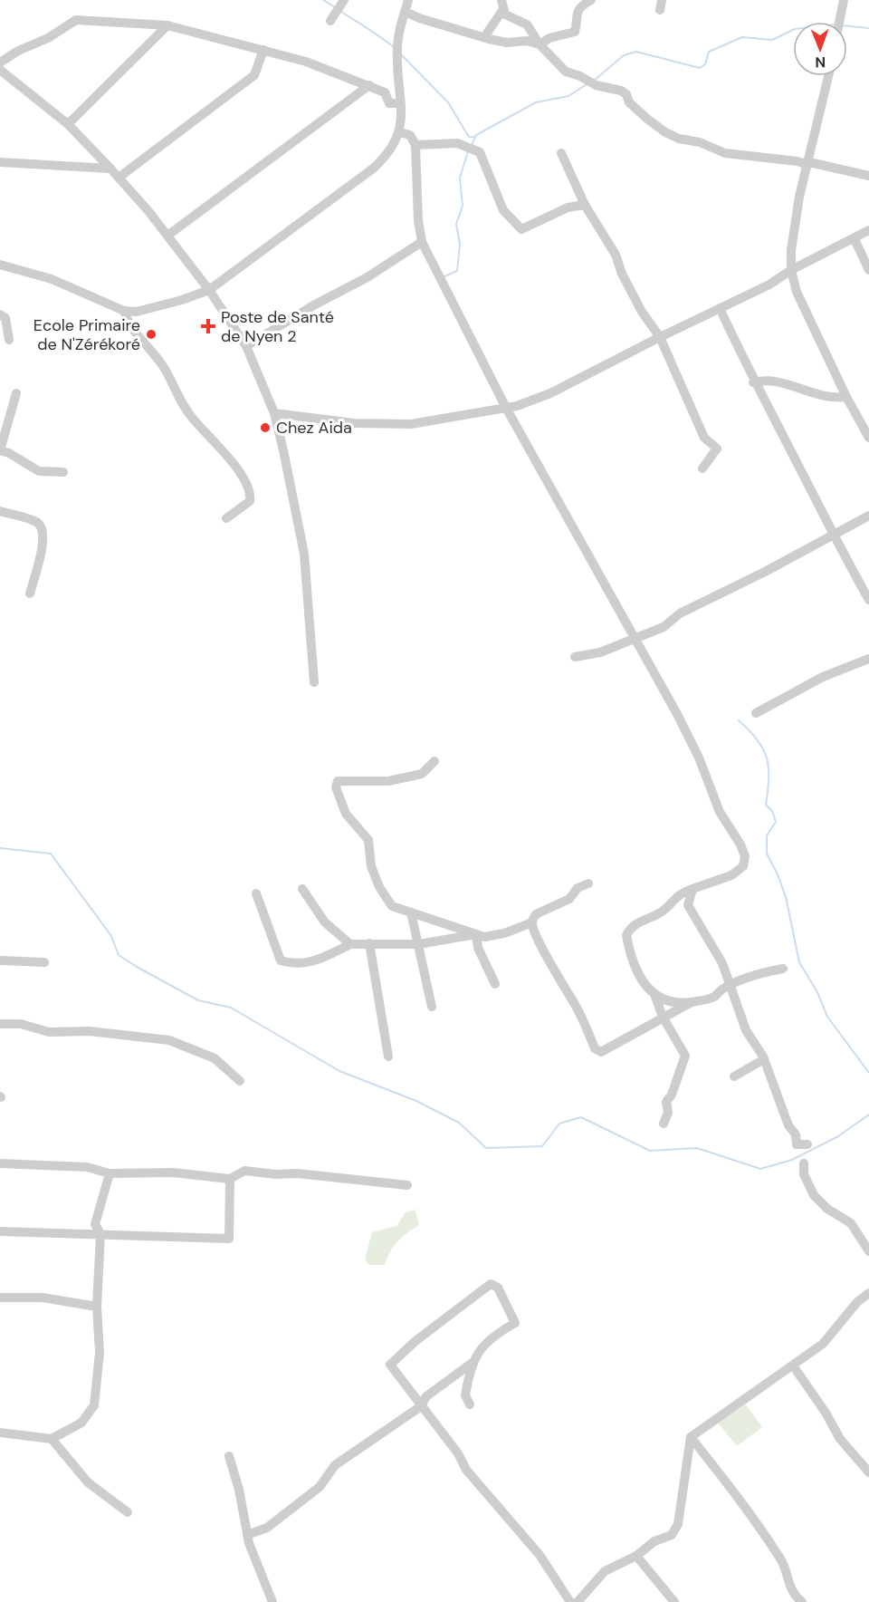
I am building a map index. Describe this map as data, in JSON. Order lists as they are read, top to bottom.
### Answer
{
  "places": {
    "health": ["Poste de Santé de Nyen 2"],
    "other": ["Ecole Primaire de N'Zérékoré", "Chez Aida"]
  },
  "north": "bottom"
}
